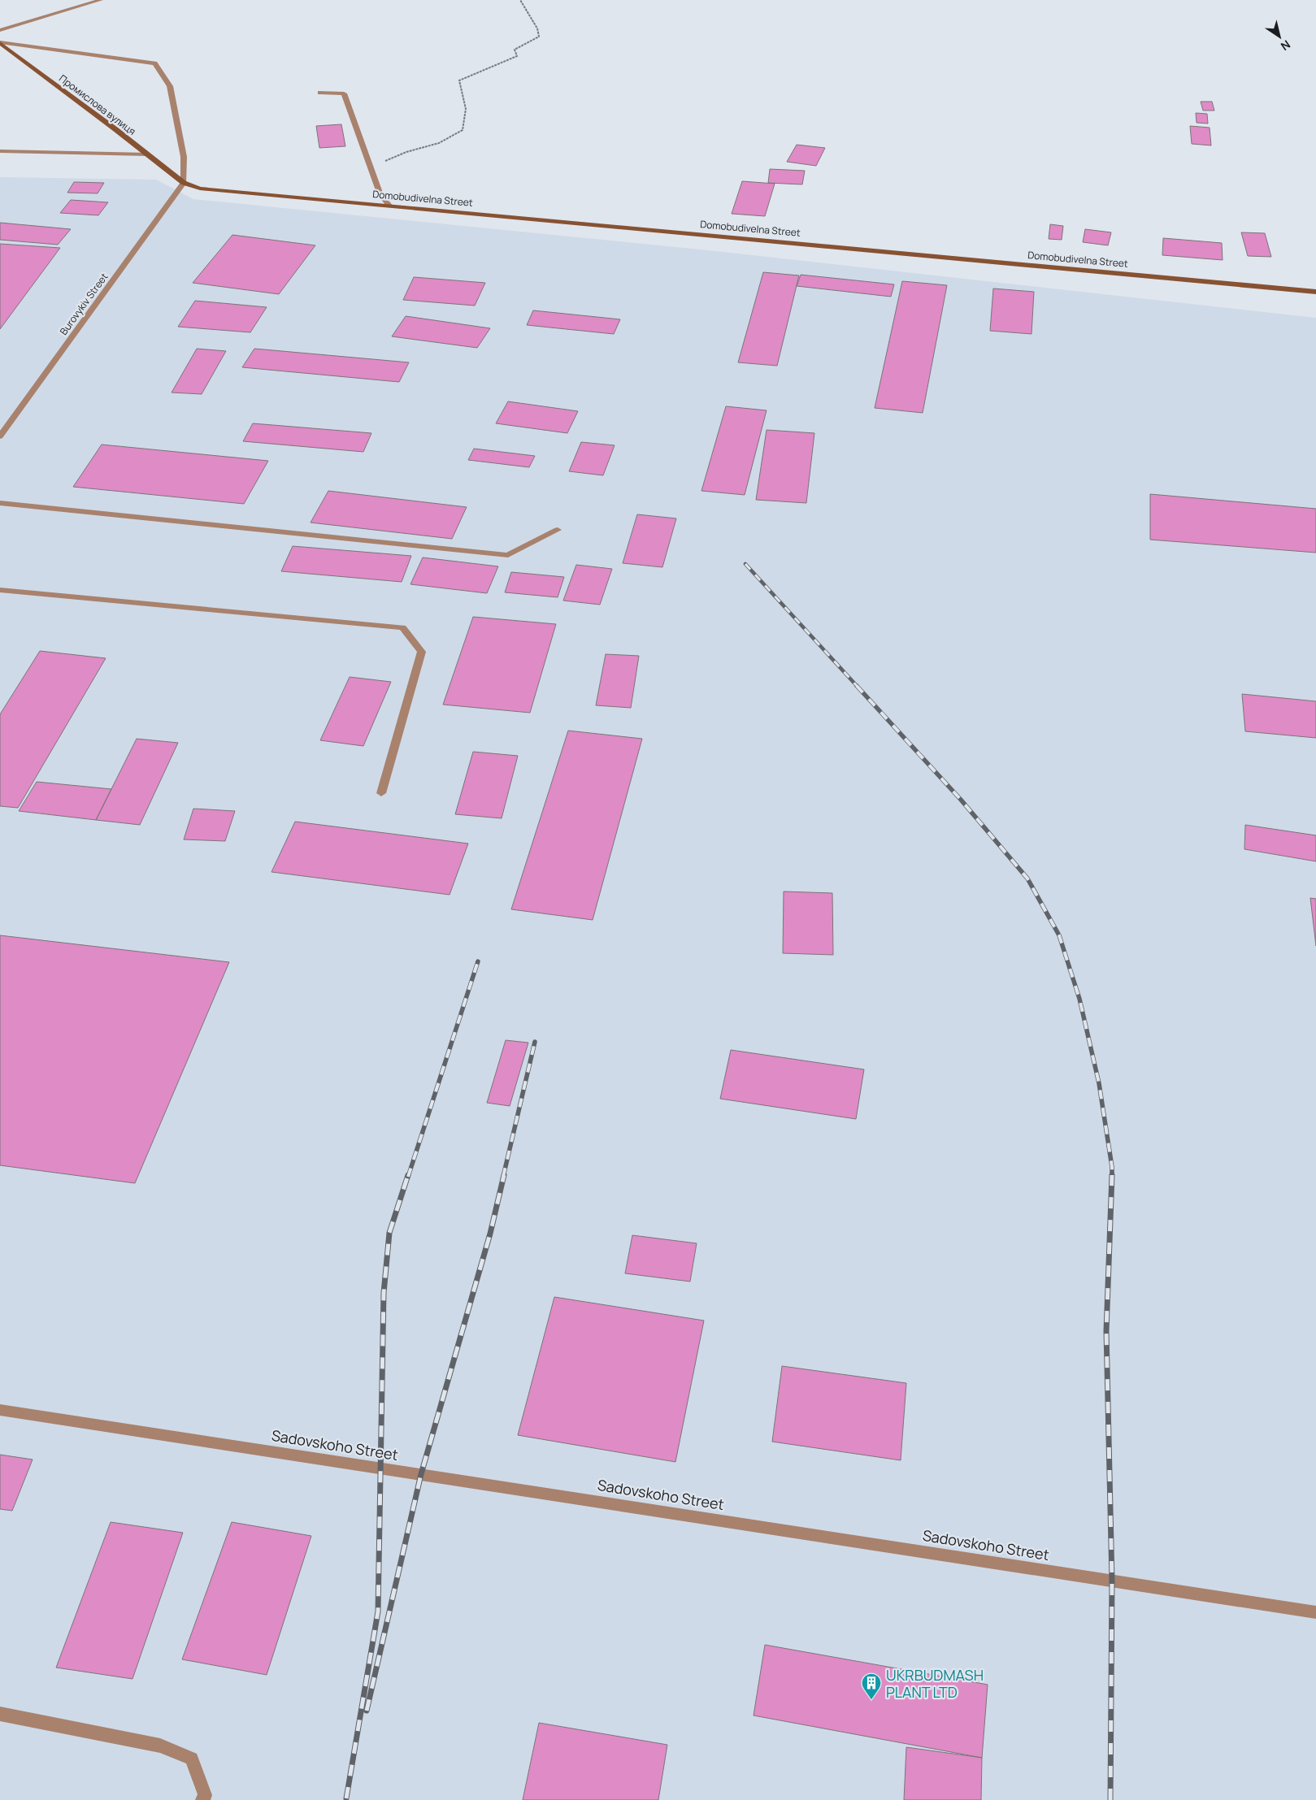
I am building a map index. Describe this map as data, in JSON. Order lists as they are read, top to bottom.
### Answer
{
  "streets": {
    "street": [
      "Промислова вулиця",
      "Domobudivelna Street",
      "Burovykiv Street",
      "Sadovskoho Street"
    ]
  },
  "crossings": [
    ["Промислова вулиця", "Domobudivelna Street"],
    ["Промислова вулиця", "Burovykiv Street"],
    ["Domobudivelna Street", "Burovykiv Street"]
  ],
  "places": {
    "building": ["UKRBUDMASH PLANT LTD"]
  },
  "north": "bottom right"
}
